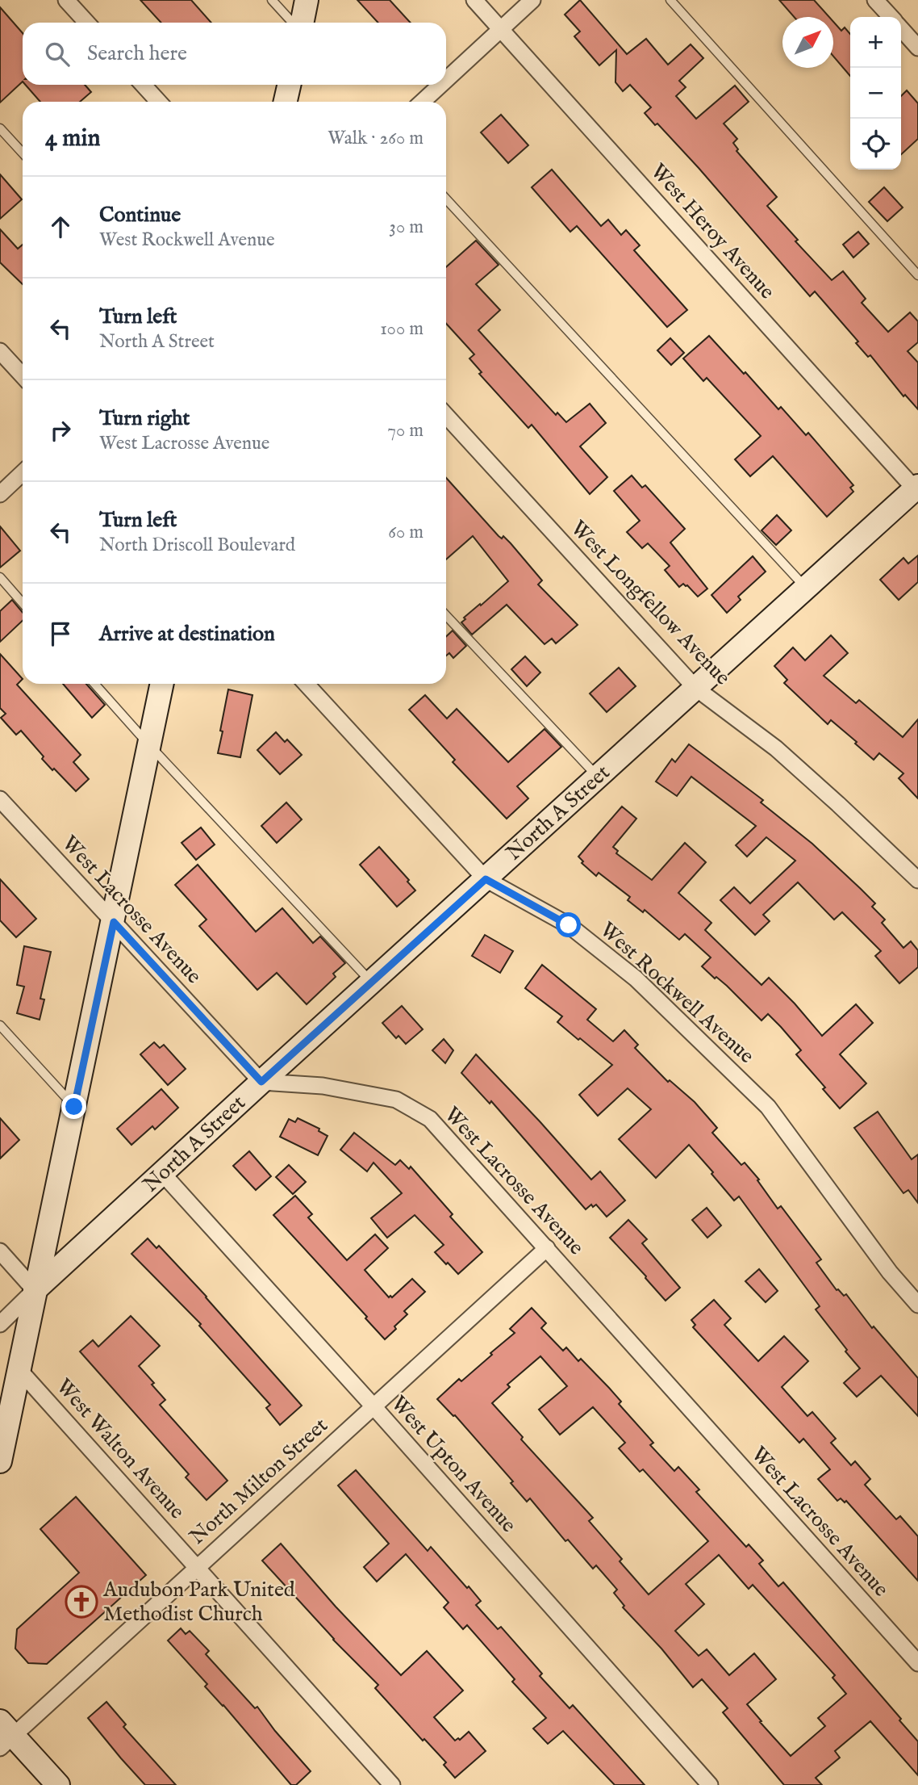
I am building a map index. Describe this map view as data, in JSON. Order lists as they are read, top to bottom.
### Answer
{
  "streets": {
    "street": [
      "West Heroy Avenue",
      "West Longfellow Avenue",
      "North A Street",
      "West Lacrosse Avenue",
      "West Rockwell Avenue",
      "West Walton Avenue",
      "West Upton Avenue",
      "North Milton Street"
    ]
  },
  "crossings": [
    ["West Heroy Avenue", "North A Street"],
    ["West Longfellow Avenue", "North A Street"],
    ["North A Street", "West Lacrosse Avenue"],
    ["North A Street", "West Rockwell Avenue"],
    ["North A Street", "West Upton Avenue"],
    ["West Lacrosse Avenue", "North Milton Street"],
    ["West Walton Avenue", "North Milton Street"],
    ["West Upton Avenue", "North Milton Street"]
  ],
  "places": {
    "church": ["Audubon Park United Methodist Church"]
  },
  "north": "top right",
  "page": {
    "map_buttons": ["+", "−"],
    "search": "Search here",
    "heading": ["4 min", "Walk · 260 m"],
    "list": [
      ["Continue", "West Rockwell Avenue", "30 m"],
      ["Turn left", "North A Street", "100 m"],
      ["Turn right", "West Lacrosse Avenue", "70 m"],
      ["Turn left", "North Driscoll Boulevard", "60 m"],
      "Arrive at destination"
    ]
  }
}
